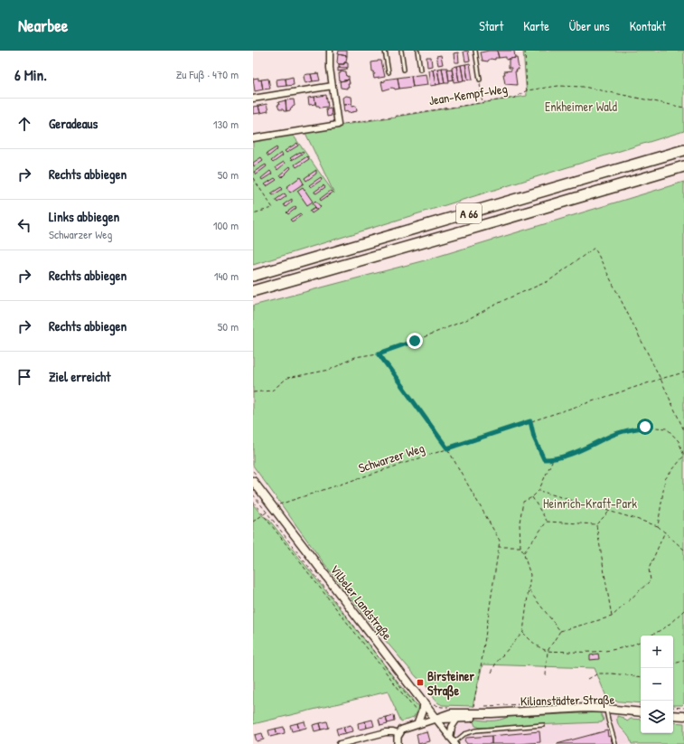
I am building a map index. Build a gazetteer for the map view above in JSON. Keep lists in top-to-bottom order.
{
  "streets": {
    "highway": ["A 66"],
    "main road": ["Vilbeler Landstraße", "Kilianstädter Straße"],
    "path": ["Jean-Kempf-Weg", "Schwarzer Weg"]
  },
  "crossings": [
    ["Schwarzer Weg", "Vilbeler Landstraße"],
    ["Vilbeler Landstraße", "Kilianstädter Straße"]
  ],
  "parks": ["Enkheimer Wald", "Heinrich-Kraft-Park"],
  "places": {
    "transit": ["Birsteiner Straße"]
  },
  "page": {
    "header": "Nearbee",
    "nav": [
      "Start",
      "Karte",
      "Über uns",
      "Kontakt"
    ],
    "heading": ["6 Min.", "Zu Fuß · 470 m"],
    "list": [
      ["Geradeaus", "130 m"],
      ["Rechts abbiegen", "50 m"],
      ["Links abbiegen", "Schwarzer Weg", "100 m"],
      ["Rechts abbiegen", "140 m"],
      ["Rechts abbiegen", "50 m"],
      "Ziel erreicht"
    ],
    "map_buttons": ["+", "−"]
  }
}
